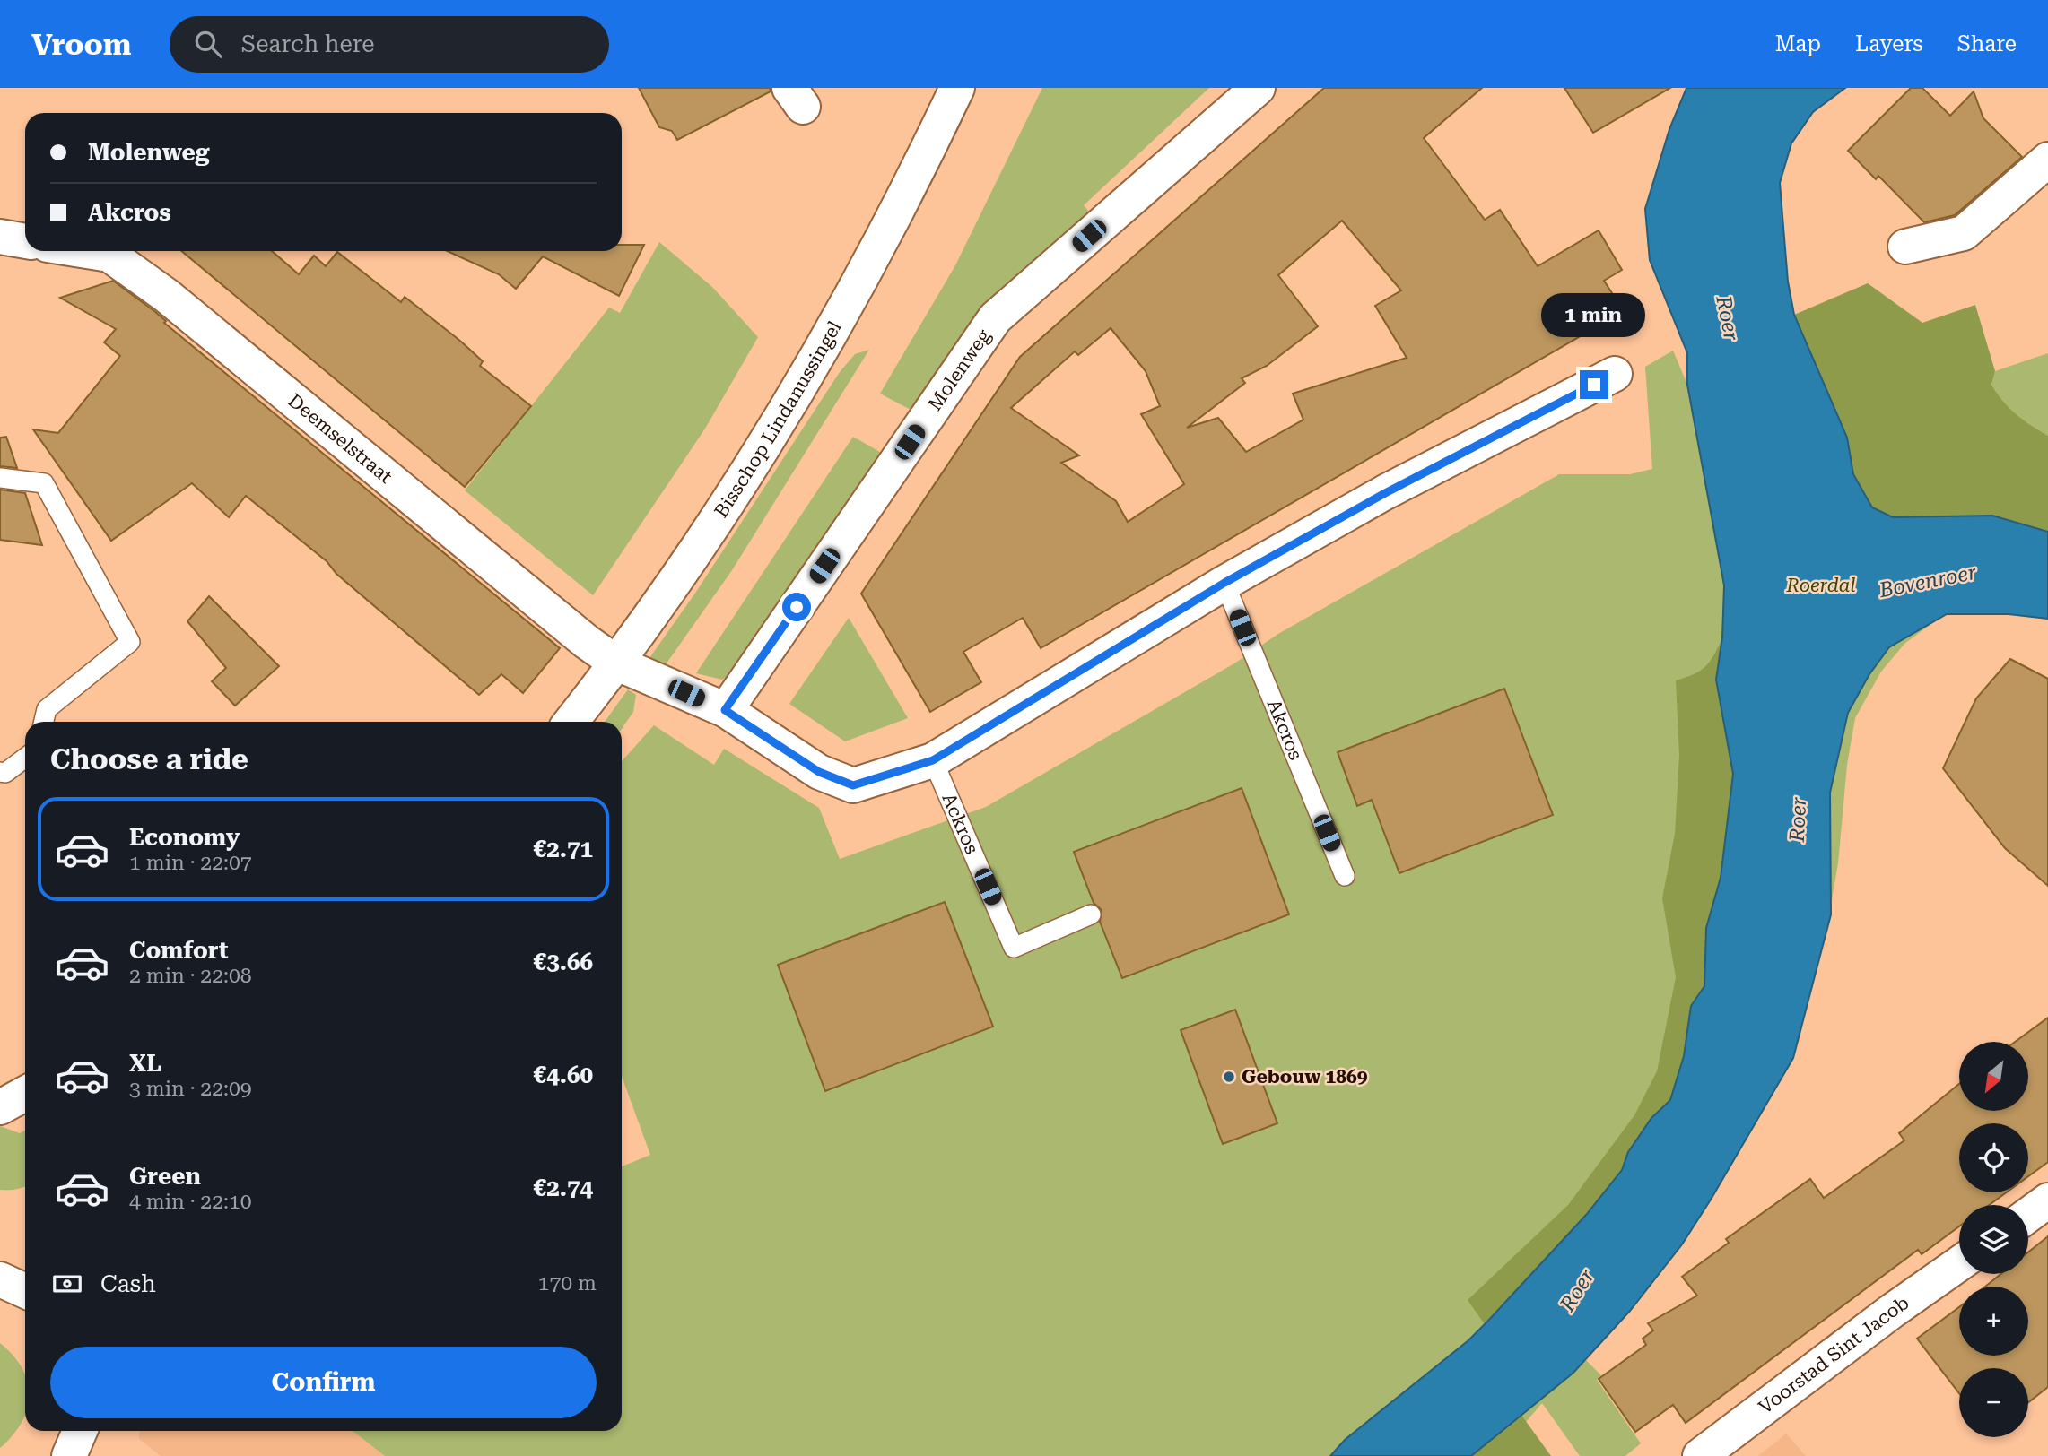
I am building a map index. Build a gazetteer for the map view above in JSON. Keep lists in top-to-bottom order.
{
  "streets": {
    "street": [
      "Molenweg",
      "Bisschop Lindanussingel",
      "Deemselstraat",
      "Voorstad Sint Jacob"
    ],
    "lane": ["Akcros", "Ackros"]
  },
  "crossings": [
    ["Bisschop Lindanussingel", "Deemselstraat"]
  ],
  "water": ["Roer", "Bovenroer"],
  "parks": ["Roerdal"],
  "places": ["Gebouw 1869"],
  "north": "bottom left",
  "page": {
    "header": "Vroom",
    "search": "Search here",
    "nav": ["Map", "Layers", "Share"],
    "banner": ["Molenweg", "Akcros"],
    "bubble": "1 min",
    "heading": "Choose a ride",
    "list": [
      {
        "name": "Economy",
        "note": "1 min · 22:07",
        "value": "€2.71"
      },
      {
        "name": "Comfort",
        "note": "2 min · 22:08",
        "value": "€3.66"
      },
      {
        "name": "XL",
        "note": "3 min · 22:09",
        "value": "€4.60"
      },
      {
        "name": "Green",
        "note": "4 min · 22:10",
        "value": "€2.74"
      }
    ],
    "map_buttons": ["+", "−"],
    "pay": ["Cash", "170 m"],
    "buttons": "Confirm"
  }
}
